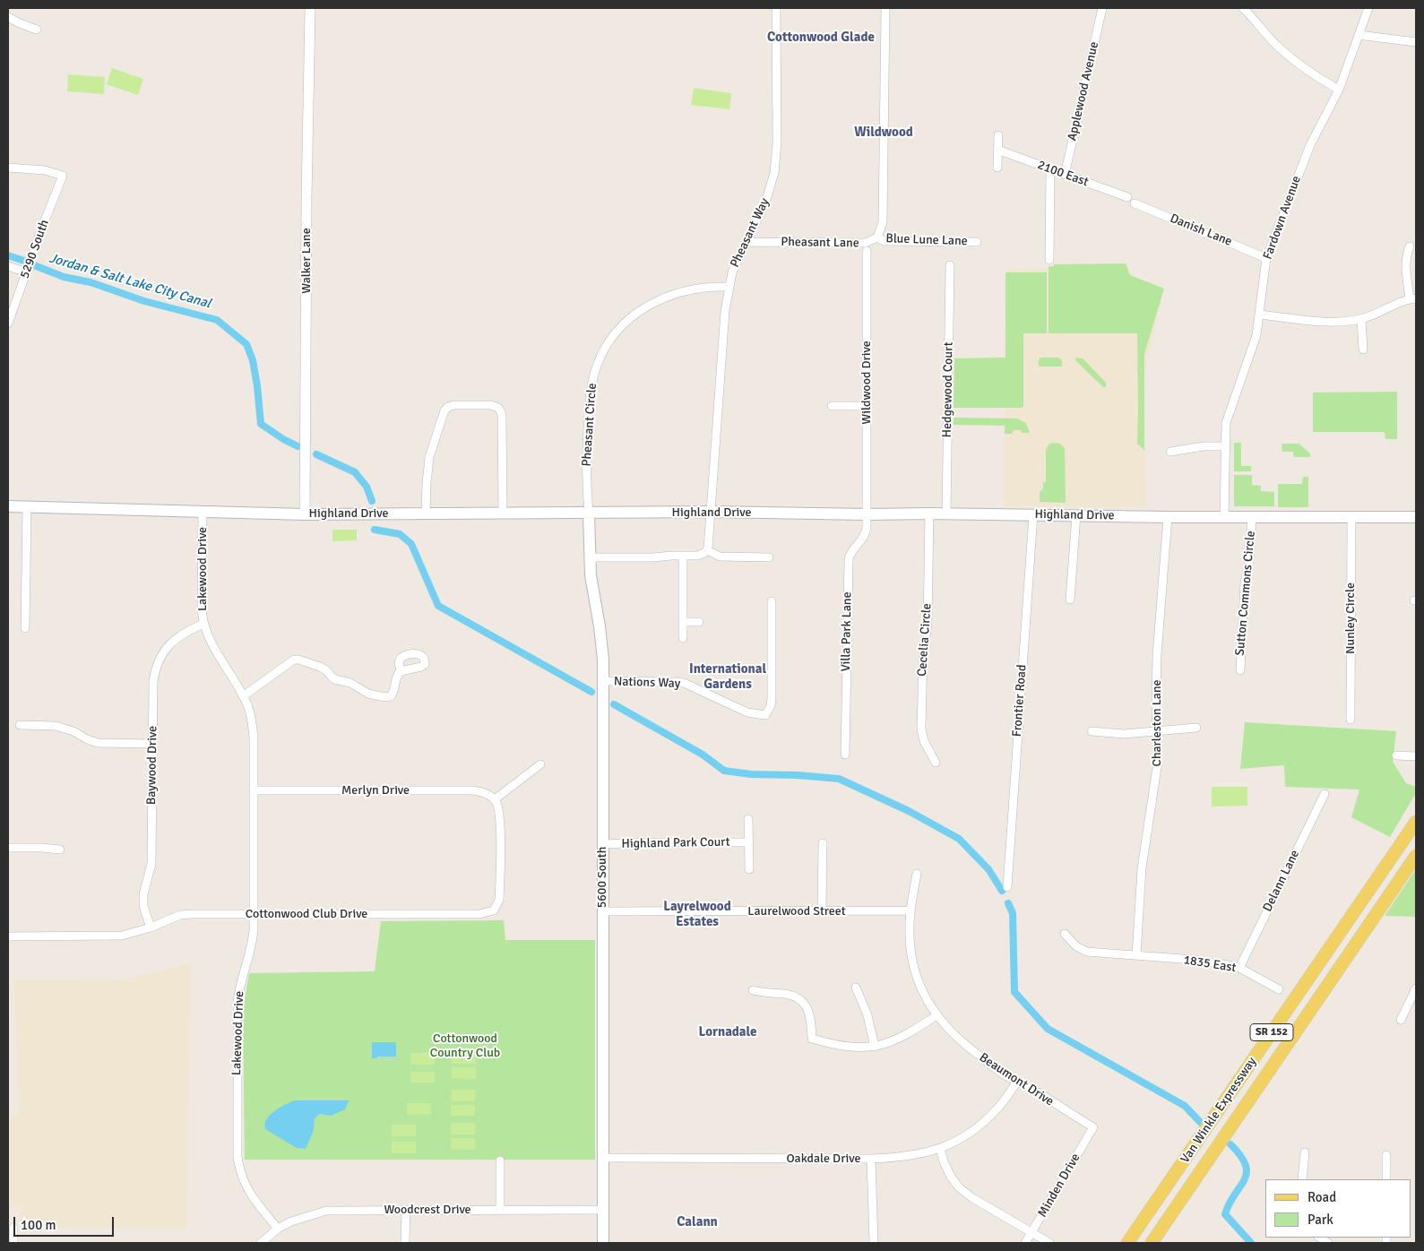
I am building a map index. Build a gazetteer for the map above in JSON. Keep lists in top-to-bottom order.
{
  "streets": {
    "main road": [
      "Highland Drive",
      "5600 South",
      "SR 152",
      "Van Winkle Expressway"
    ],
    "street": [
      "Applewood Avenue",
      "2100 East",
      "Fardown Avenue",
      "Danish Lane",
      "Pheasant Way",
      "Blue Lune Lane",
      "Pheasant Lane",
      "5290 South",
      "Walker Lane",
      "Wildwood Drive",
      "Hedgewood Court",
      "Pheasant Circle",
      "Lakewood Drive",
      "Sutton Commons Circle",
      "Nunley Circle",
      "Villa Park Lane",
      "Cecelia Circle",
      "Nations Way",
      "Frontier Road",
      "Charleston Lane",
      "Baywood Drive",
      "Merlyn Drive",
      "Highland Park Court",
      "Delann Lane",
      "Laurelwood Street",
      "Cottonwood Club Drive",
      "1835 East",
      "Beaumont Drive",
      "Oakdale Drive",
      "Minden Drive",
      "Woodcrest Drive"
    ]
  },
  "crossings": [
    ["Applewood Avenue", "2100 East"],
    ["Fardown Avenue", "Danish Lane"],
    ["Fardown Avenue", "Highland Drive"],
    ["Pheasant Way", "Pheasant Lane"],
    ["Pheasant Way", "Pheasant Circle"],
    ["Pheasant Way", "Highland Drive"],
    ["Blue Lune Lane", "Pheasant Lane"],
    ["Walker Lane", "Highland Drive"],
    ["Wildwood Drive", "Highland Drive"],
    ["Wildwood Drive", "Villa Park Lane"],
    ["Hedgewood Court", "Highland Drive"],
    ["Pheasant Circle", "Highland Drive"],
    ["Pheasant Circle", "5600 South"],
    ["Highland Drive", "Lakewood Drive"],
    ["Highland Drive", "Sutton Commons Circle"],
    ["Highland Drive", "Nunley Circle"],
    ["Highland Drive", "Villa Park Lane"],
    ["Highland Drive", "Cecelia Circle"],
    ["Highland Drive", "Frontier Road"],
    ["Highland Drive", "Charleston Lane"],
    ["Highland Drive", "5600 South"],
    ["Lakewood Drive", "Baywood Drive"],
    ["Lakewood Drive", "Merlyn Drive"],
    ["Lakewood Drive", "Cottonwood Club Drive"],
    ["Lakewood Drive", "Woodcrest Drive"],
    ["Nations Way", "5600 South"],
    ["Charleston Lane", "1835 East"],
    ["Baywood Drive", "Cottonwood Club Drive"],
    ["Merlyn Drive", "Cottonwood Club Drive"],
    ["Highland Park Court", "5600 South"],
    ["5600 South", "Laurelwood Street"],
    ["5600 South", "Oakdale Drive"],
    ["5600 South", "Woodcrest Drive"],
    ["Delann Lane", "1835 East"],
    ["Laurelwood Street", "Beaumont Drive"],
    ["Beaumont Drive", "Oakdale Drive"],
    ["Beaumont Drive", "Minden Drive"]
  ],
  "districts": [
    "Cottonwood Glade",
    "Wildwood",
    "International Gardens",
    "Layrelwood Estates",
    "Lornadale",
    "Calann"
  ],
  "water": ["Jordan & Salt Lake City Canal"],
  "parks": ["Cottonwood Country Club"],
  "legend": ["Road", "Park"],
  "scale_bar": "100 m"
}
